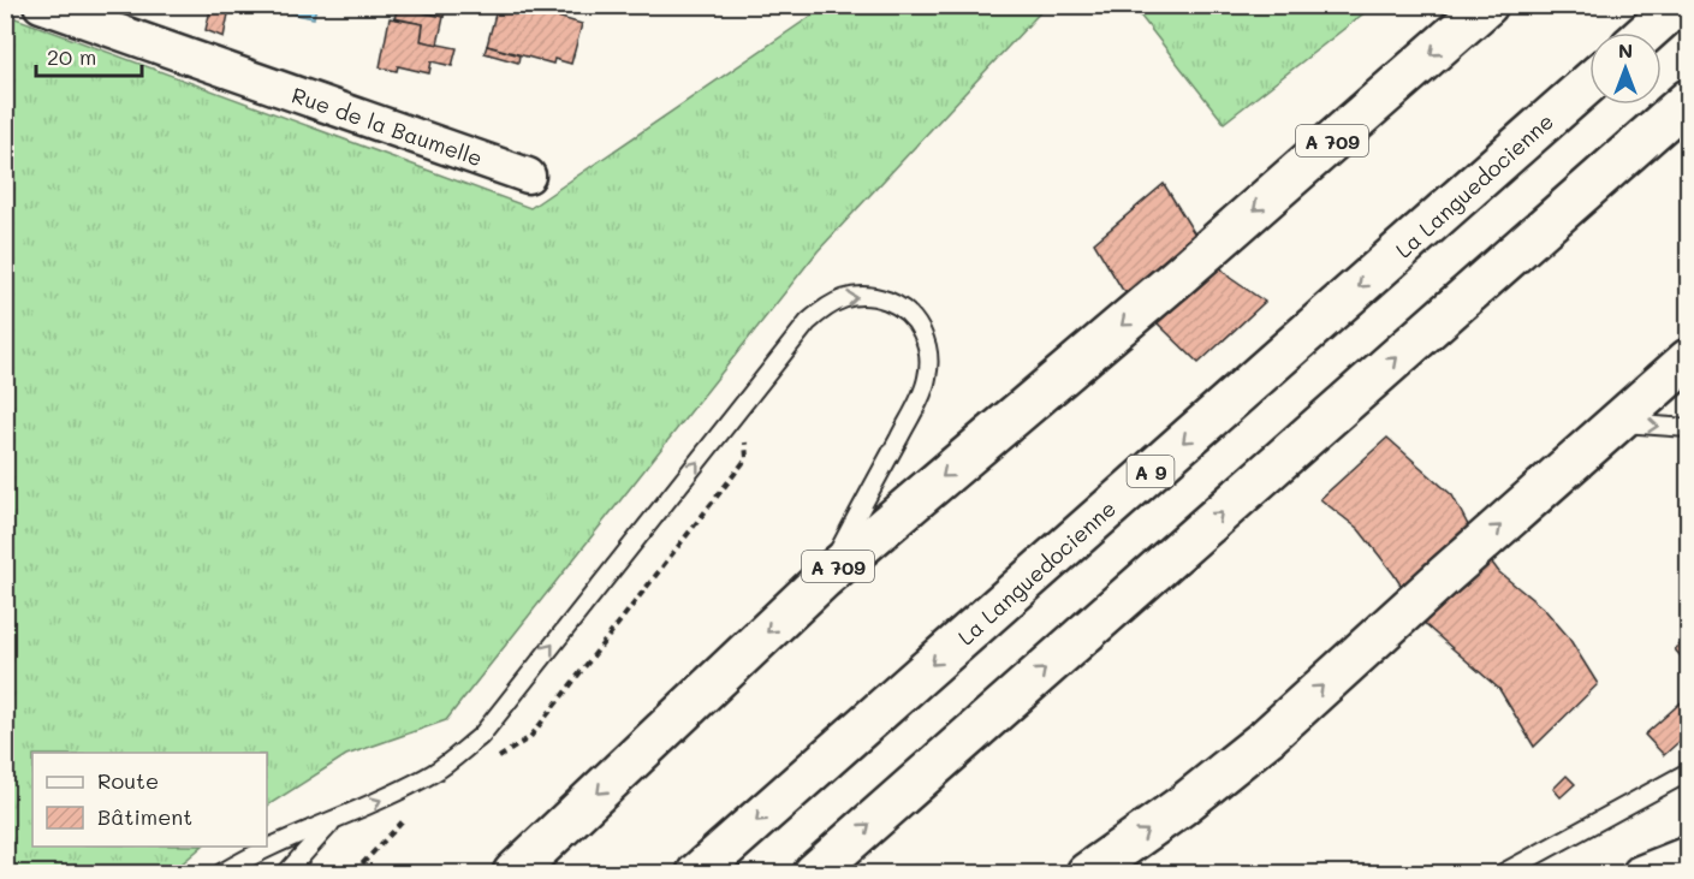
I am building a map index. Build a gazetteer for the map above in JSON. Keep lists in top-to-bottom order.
{
  "streets": {
    "highway": ["A 709", "La Languedocienne", "A 9"],
    "street": ["Rue de la Baumelle"]
  },
  "legend": ["Route", "Bâtiment"],
  "scale_bar": "20 m",
  "north": "top"
}
